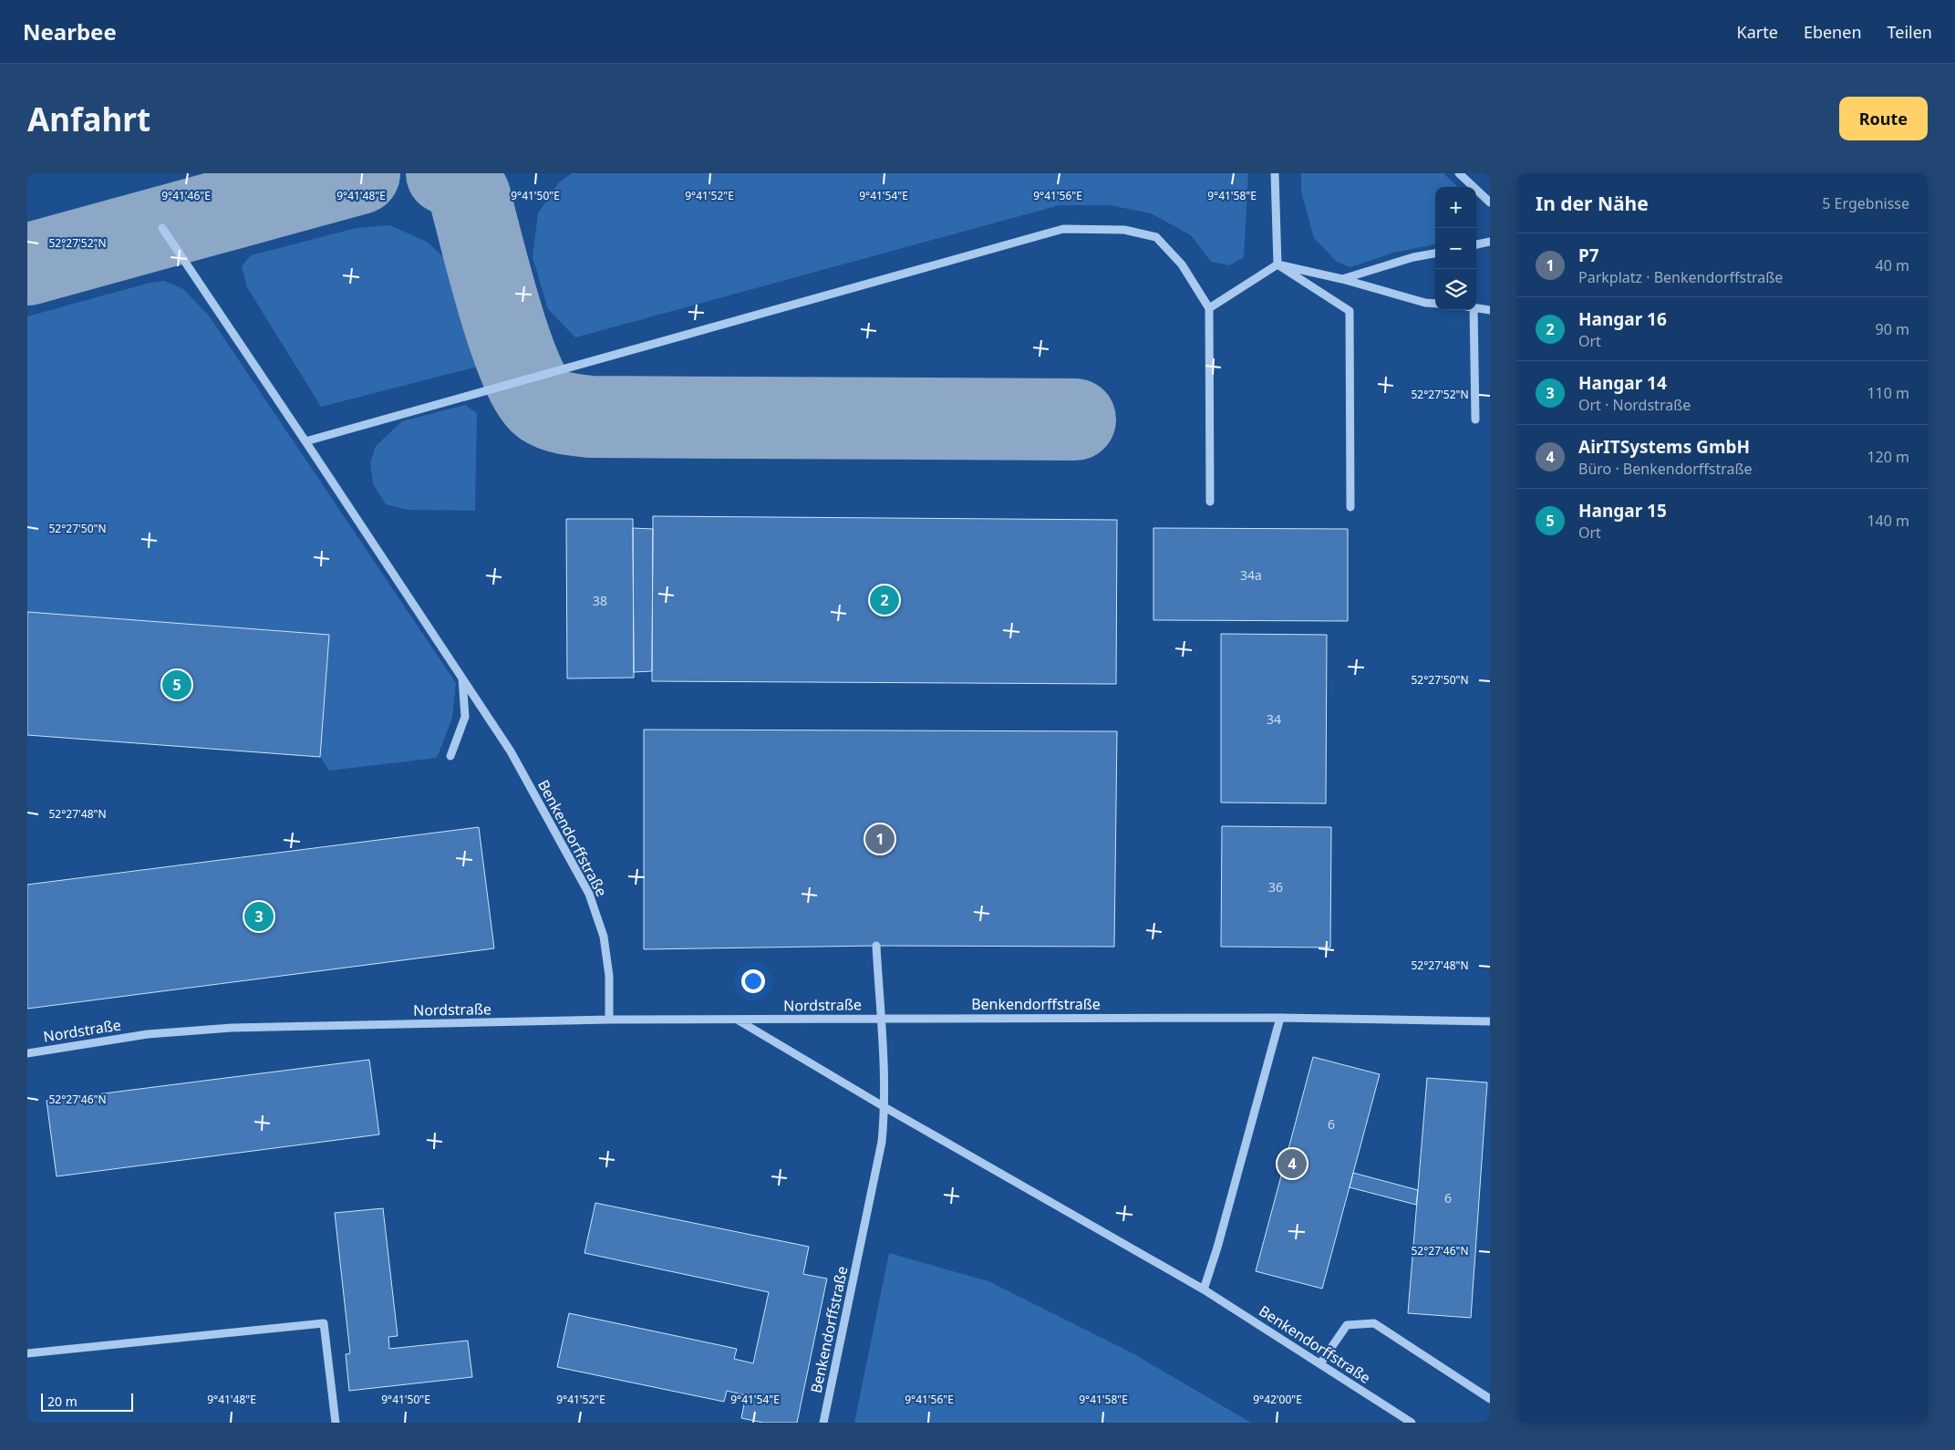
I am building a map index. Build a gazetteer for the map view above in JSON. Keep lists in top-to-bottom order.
{
  "streets": {
    "street": ["Benkendorffstraße", "Nordstraße"]
  },
  "crossings": [
    ["Benkendorffstraße", "Nordstraße"]
  ],
  "house_numbers": [
    "34a",
    "38",
    "34",
    "36",
    "6",
    "6"
  ],
  "scale_bar": "20 m",
  "page": {
    "header": "Nearbee",
    "nav": ["Karte", "Ebenen", "Teilen"],
    "buttons": "Route",
    "title": "Anfahrt",
    "heading": ["In der Nähe", "5 Ergebnisse"],
    "map_buttons": ["+", "−"],
    "list": [
      {
        "mark": "1",
        "name": "P7",
        "note": "Parkplatz · Benkendorffstraße",
        "value": "40 m"
      },
      {
        "mark": "2",
        "name": "Hangar 16",
        "note": "Ort",
        "value": "90 m"
      },
      {
        "mark": "3",
        "name": "Hangar 14",
        "note": "Ort · Nordstraße",
        "value": "110 m"
      },
      {
        "mark": "4",
        "name": "AirITSystems GmbH",
        "note": "Büro · Benkendorffstraße",
        "value": "120 m"
      },
      {
        "mark": "5",
        "name": "Hangar 15",
        "note": "Ort",
        "value": "140 m"
      }
    ],
    "pins": [
      "2",
      "5",
      "1",
      "3",
      "4"
    ],
    "scale": "20 m"
  },
  "coordinates": [
    "9°41'46\"E",
    "9°41'48\"E",
    "9°41'50\"E",
    "9°41'52\"E",
    "9°41'54\"E",
    "9°41'56\"E",
    "9°41'58\"E",
    "52°27'52\"N",
    "52°27'50\"N",
    "52°27'48\"N",
    "52°27'46\"N",
    "9°42'00\"E"
  ]
}
